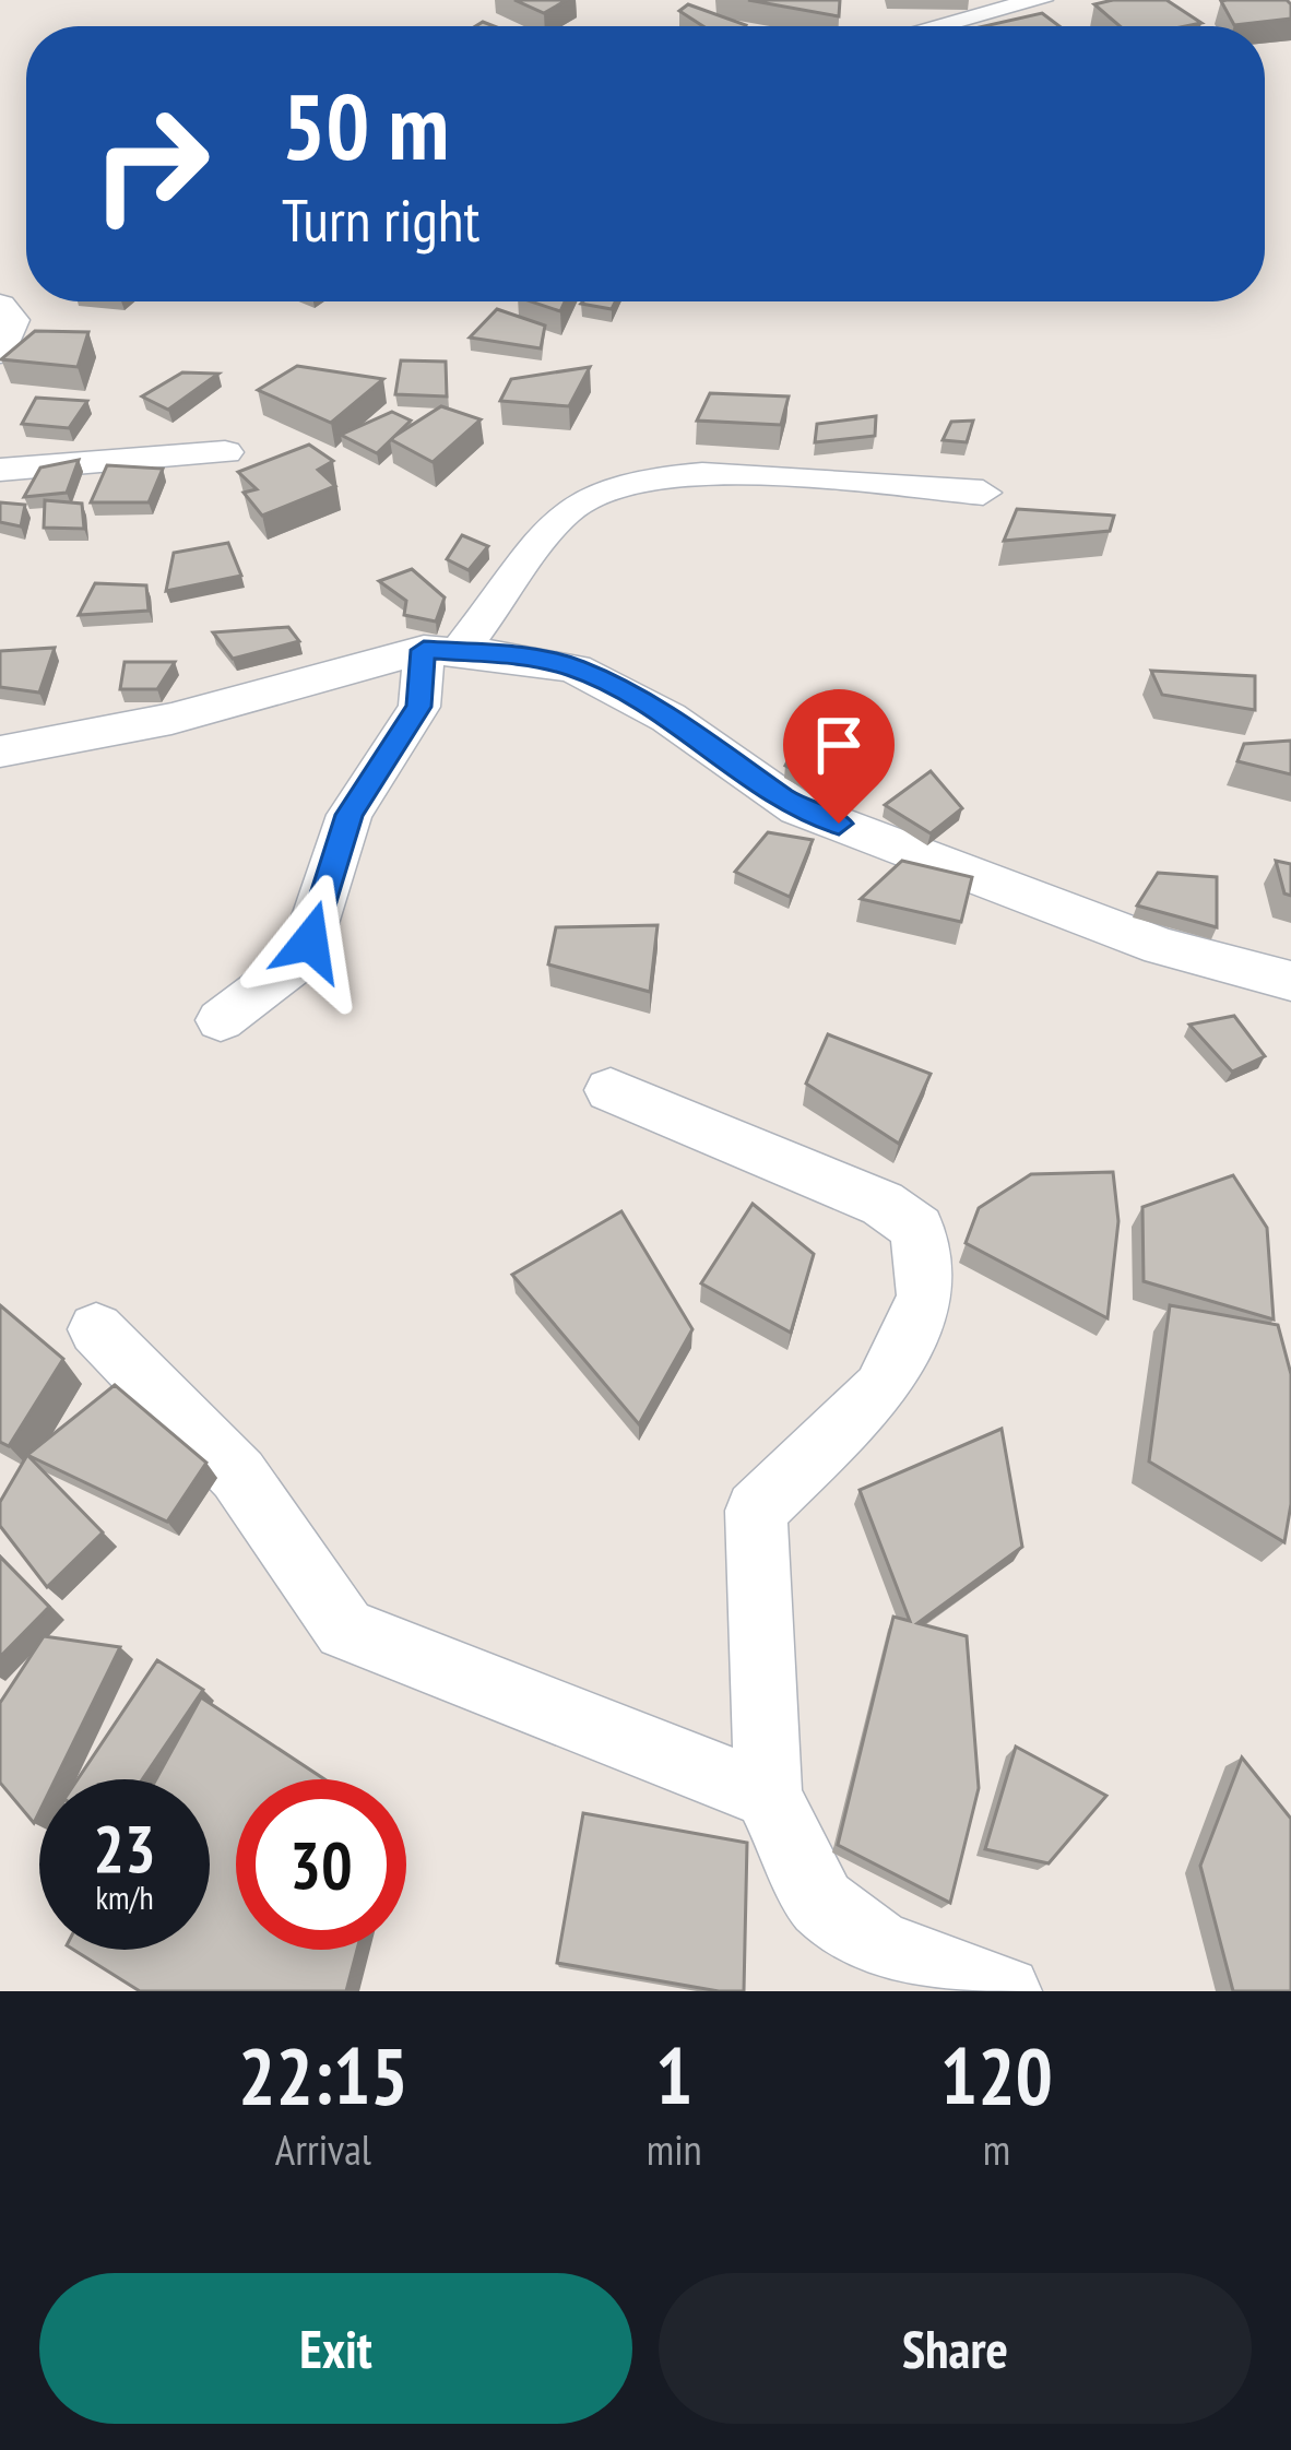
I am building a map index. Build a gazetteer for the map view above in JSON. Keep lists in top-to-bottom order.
{
  "page": {
    "turn": ["50 m", "Turn right"],
    "speed": "23 km/h",
    "limit": "30",
    "eta": [
      "22:15",
      "Arrival",
      "1",
      "min",
      "120",
      "m"
    ],
    "buttons": ["Exit", "Share"]
  }
}
